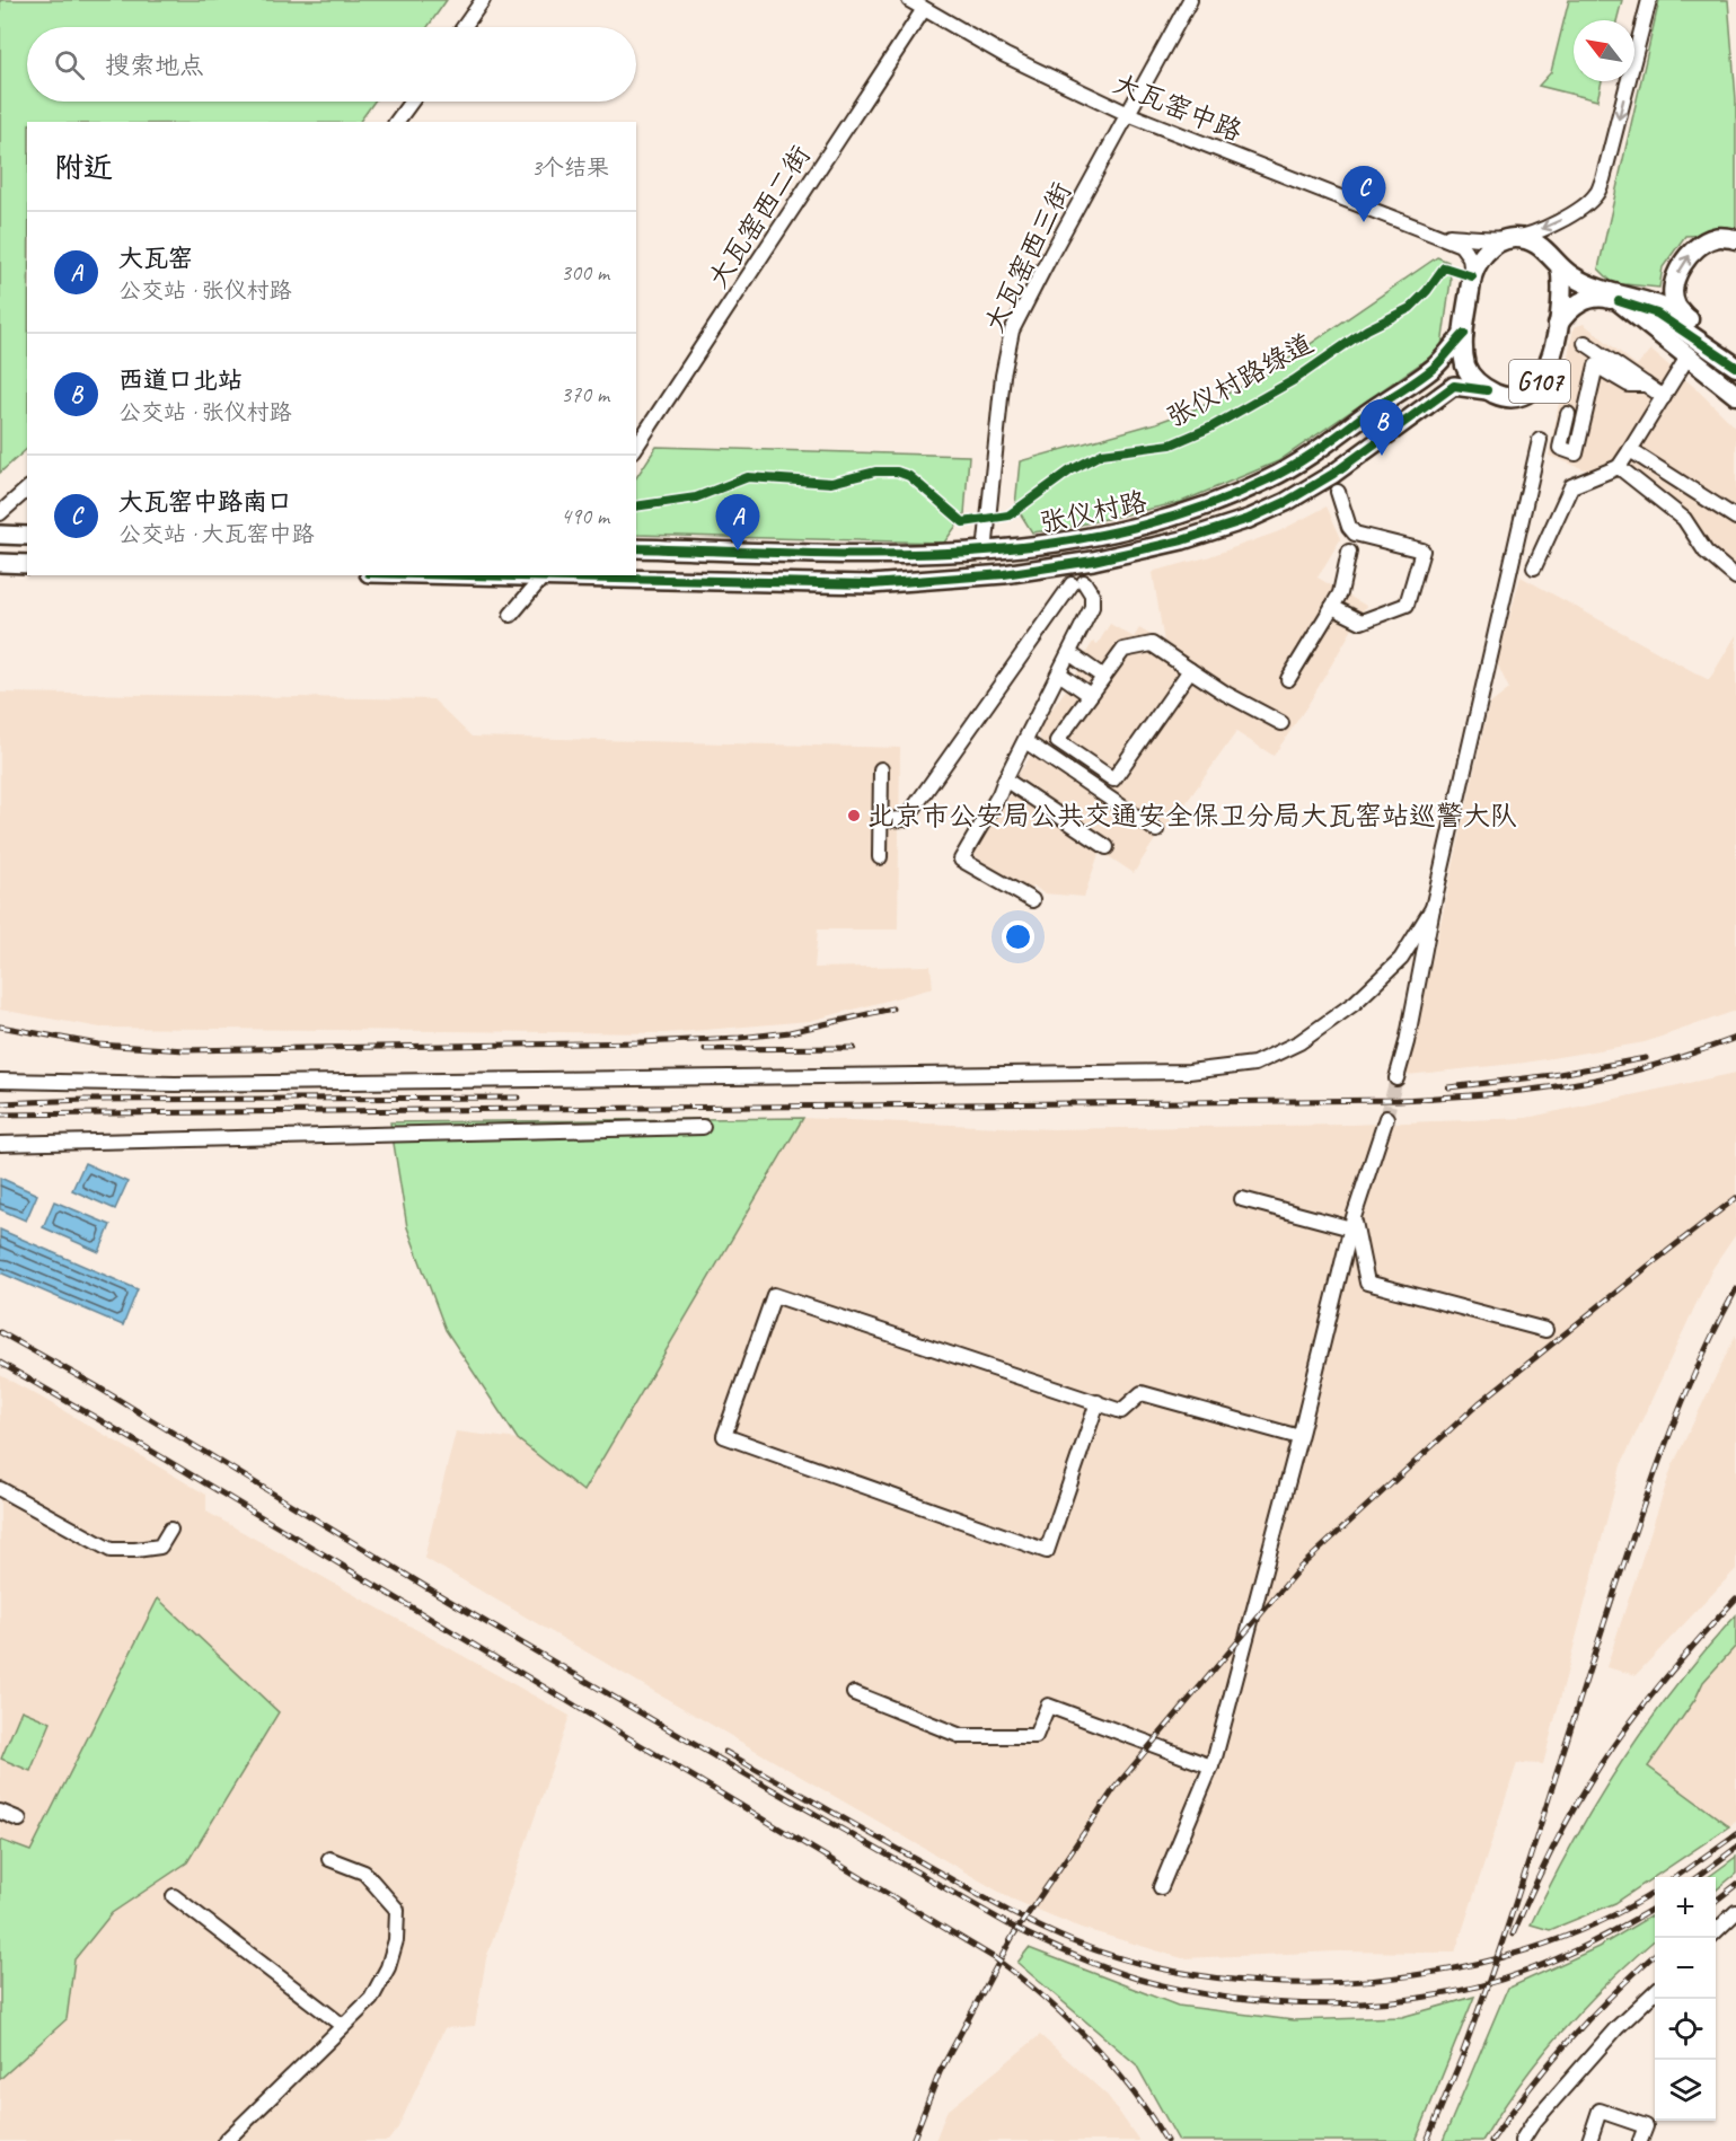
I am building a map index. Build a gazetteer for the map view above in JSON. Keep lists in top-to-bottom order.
{
  "streets": {
    "highway": ["G107"],
    "main road": ["张仪村路"],
    "street": ["大瓦窑中路", "大瓦窑西二街", "大瓦窑西三街"],
    "cycle path": ["张仪村路绿道"]
  },
  "crossings": [
    ["大瓦窑中路", "大瓦窑西二街"],
    ["大瓦窑中路", "大瓦窑西三街"],
    ["大瓦窑中路", "G107"],
    ["大瓦窑中路", "张仪村路"],
    ["大瓦窑西三街", "张仪村路"],
    ["G107", "张仪村路"]
  ],
  "places": ["北京市公安局公共交通安全保卫分局大瓦窑站巡警大队"],
  "north": "top left",
  "page": {
    "search": "搜索地点",
    "heading": ["附近", "3个结果"],
    "pins": ["C", "B", "A"],
    "list": [
      {
        "mark": "A",
        "name": "大瓦窑",
        "note": "公交站 · 张仪村路",
        "value": "300 m"
      },
      {
        "mark": "B",
        "name": "西道口北站",
        "note": "公交站 · 张仪村路",
        "value": "370 m"
      },
      {
        "mark": "C",
        "name": "大瓦窑中路南口",
        "note": "公交站 · 大瓦窑中路",
        "value": "490 m"
      }
    ],
    "map_buttons": ["+", "−"]
  }
}
